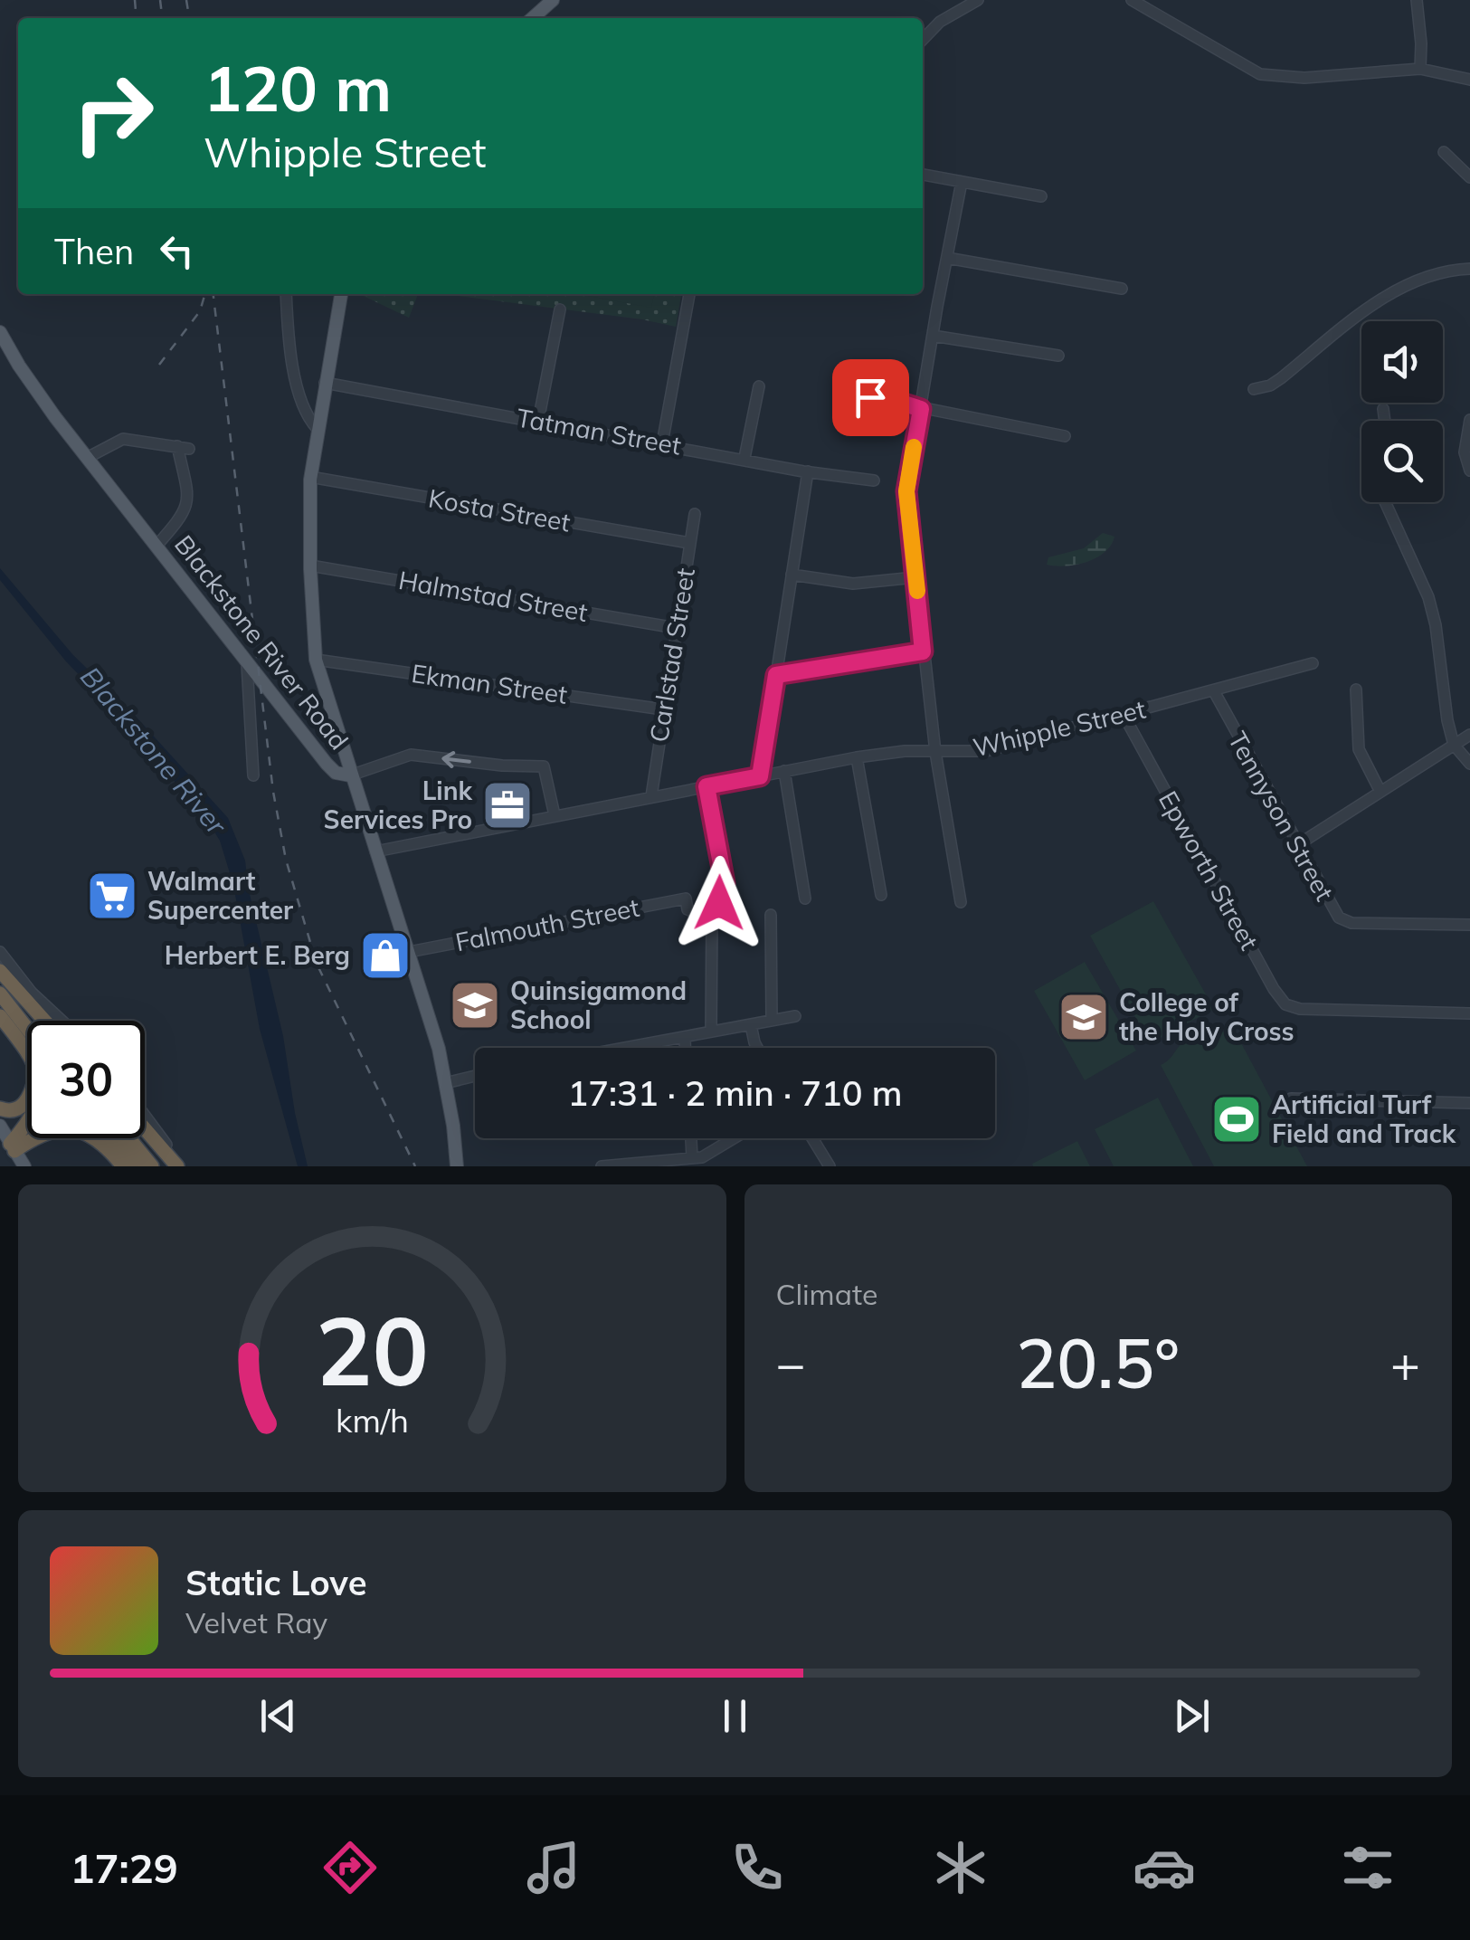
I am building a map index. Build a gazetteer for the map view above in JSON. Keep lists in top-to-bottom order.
{
  "streets": {
    "main road": ["Blackstone River Road"],
    "street": [
      "Tatman Street",
      "Kosta Street",
      "Halmstad Street",
      "Carlstad Street",
      "Ekman Street",
      "Whipple Street",
      "Tennyson Street",
      "Epworth Street",
      "Falmouth Street"
    ]
  },
  "crossings": [
    ["Kosta Street", "Carlstad Street"],
    ["Halmstad Street", "Carlstad Street"],
    ["Blackstone River Road", "Whipple Street"],
    ["Blackstone River Road", "Falmouth Street"],
    ["Carlstad Street", "Ekman Street"],
    ["Carlstad Street", "Whipple Street"],
    ["Whipple Street", "Tennyson Street"],
    ["Whipple Street", "Epworth Street"]
  ],
  "water": ["Blackstone River"],
  "places": {
    "office": ["Link Services Pro"],
    "supermarket": ["Walmart Supercenter"],
    "shop": ["Herbert E. Berg"],
    "school or university": ["Quinsigamond School", "College of the Holy Cross"],
    "sports": ["Artificial Turf Field and Track"]
  },
  "page": {
    "turn": ["120 m", "Whipple Street"],
    "then": "Then",
    "limit": "30",
    "trip": "17:31 · 2 min · 710 m",
    "tile": "Climate",
    "heat": ["−", "20.5°", "+"],
    "song": ["Static Love", "Velvet Ray"],
    "tabs": "17:29",
    "gauge": ["20", "km/h"]
  }
}
